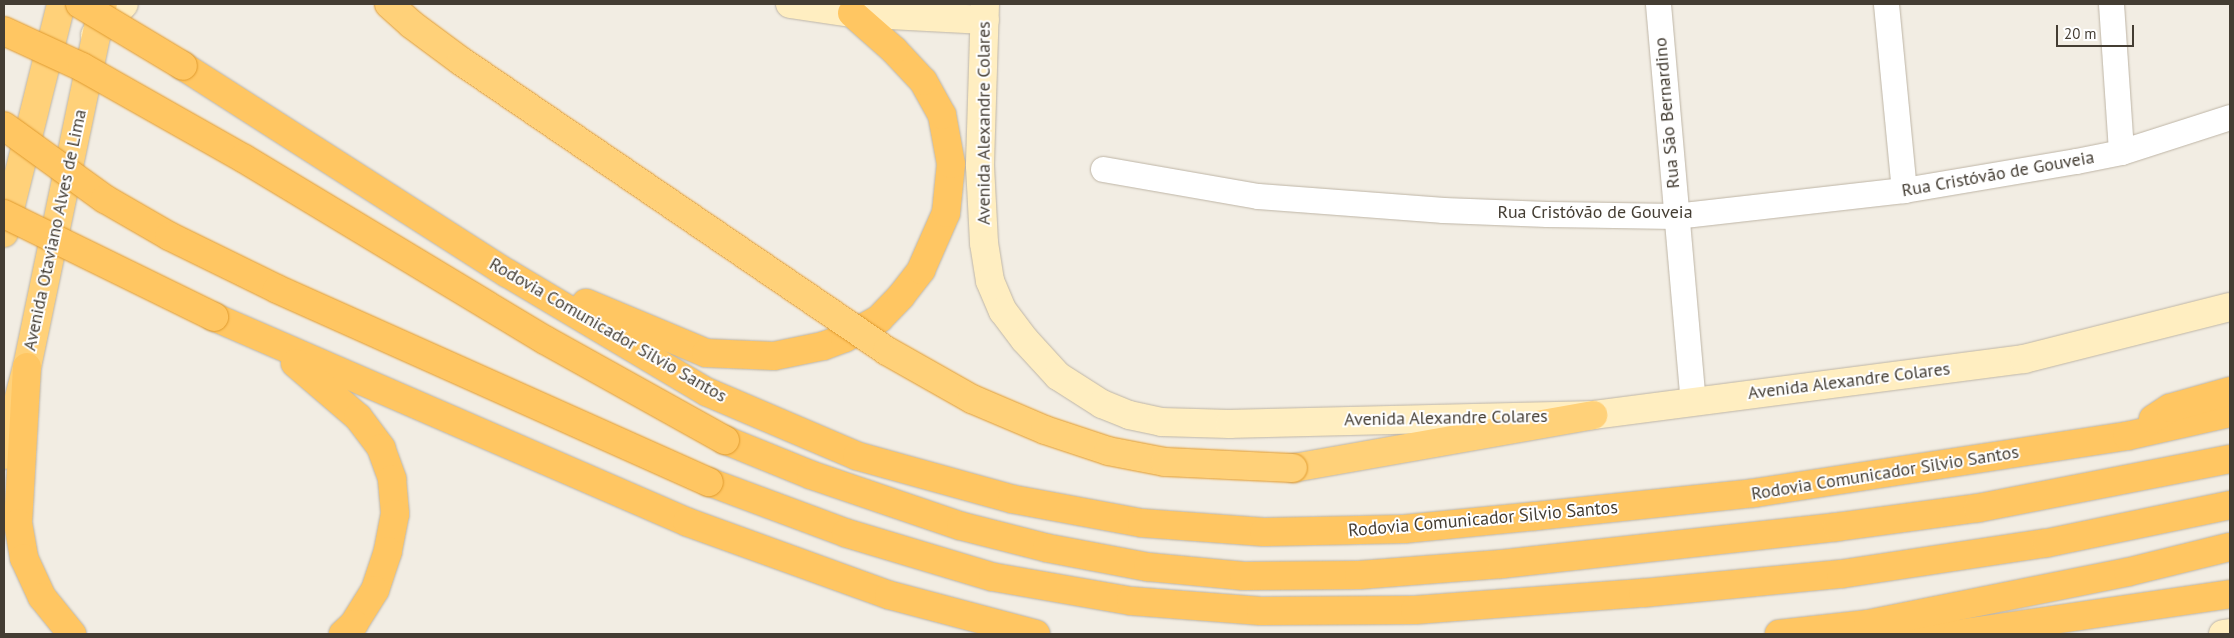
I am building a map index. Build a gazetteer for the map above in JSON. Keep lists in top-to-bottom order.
{
  "streets": {
    "highway": ["Avenida Otaviano Alves de Lima", "Rodovia Comunicador Silvio Santos"],
    "main road": ["Avenida Alexandre Colares"],
    "street": ["Rua São Bernardino", "Rua Cristóvão de Gouveia"]
  },
  "crossings": [
    ["Rua São Bernardino", "Avenida Alexandre Colares"],
    ["Rua São Bernardino", "Rua Cristóvão de Gouveia"]
  ],
  "scale_bar": "20 m"
}
